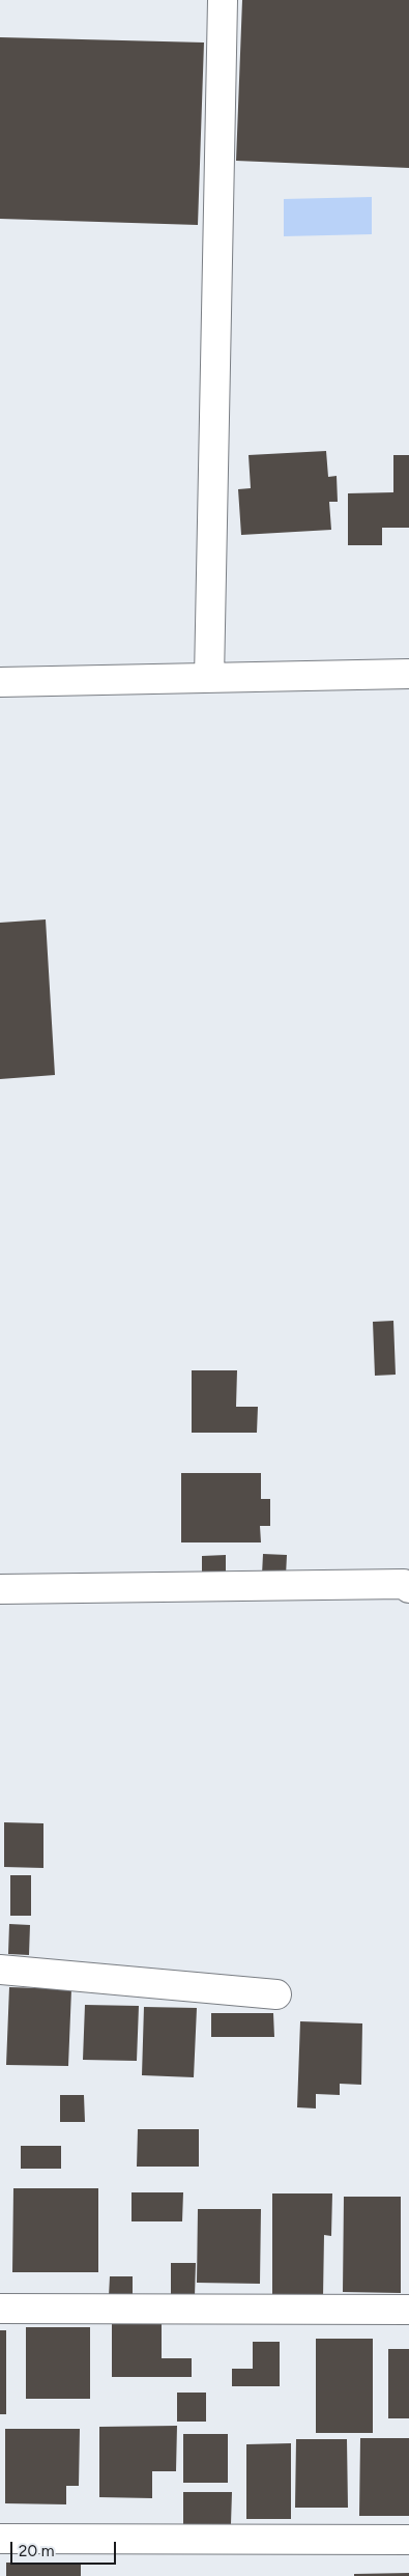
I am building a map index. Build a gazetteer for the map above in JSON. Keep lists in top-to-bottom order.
{
  "scale_bar": "20 m"
}
